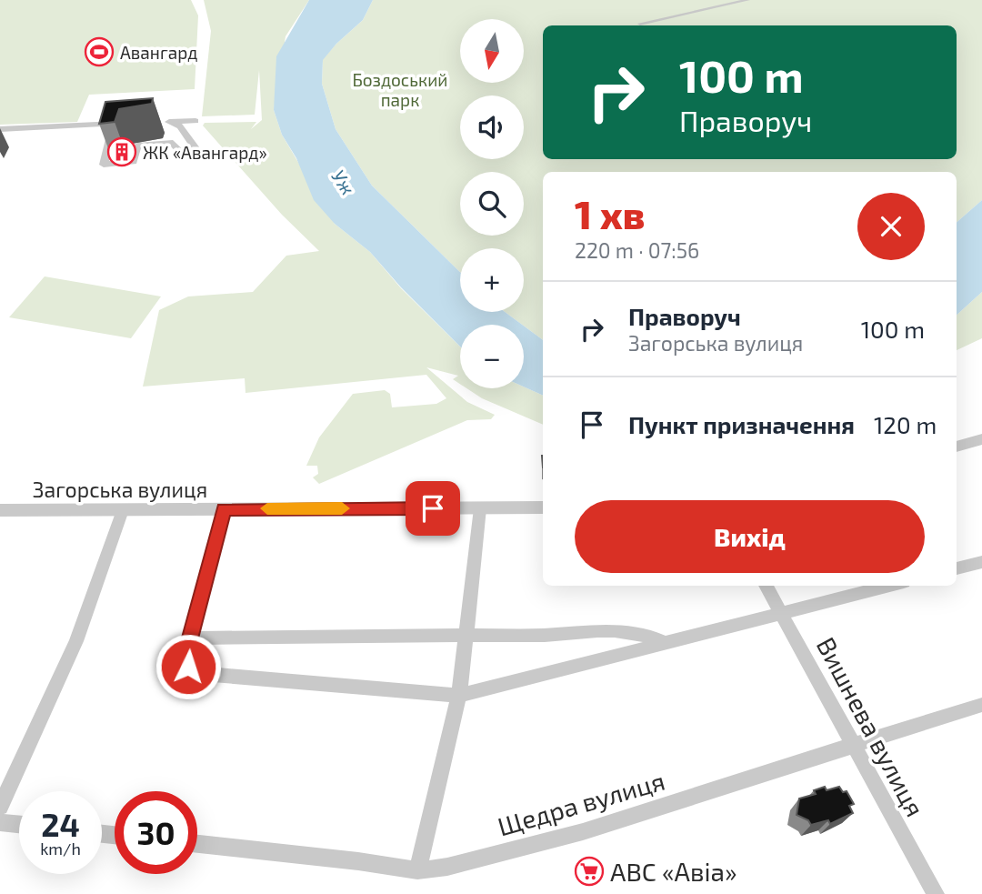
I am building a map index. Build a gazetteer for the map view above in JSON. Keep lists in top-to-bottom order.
{
  "streets": {
    "street": ["Загорська вулиця", "Вишнева вулиця", "Щедра вулиця"]
  },
  "crossings": [
    ["Вишнева вулиця", "Щедра вулиця"]
  ],
  "water": ["Уж"],
  "parks": ["Боздоський парк"],
  "places": {
    "sports": ["Авангард"],
    "building": ["ЖК «Авангард»"],
    "supermarket": ["ABC «Авіа»"]
  },
  "north": "bottom",
  "page": {
    "map_buttons": ["+", "−"],
    "turn": ["100 m", "Праворуч"],
    "heading": ["1 хв", "220 m · 07:56"],
    "list": [
      {
        "name": "Праворуч",
        "note": "Загорська вулиця",
        "value": "100 m"
      },
      {
        "name": "Пункт призначення",
        "value": "120 m"
      }
    ],
    "buttons": "Вихід",
    "speed": "24 km/h",
    "limit": "30"
  }
}
